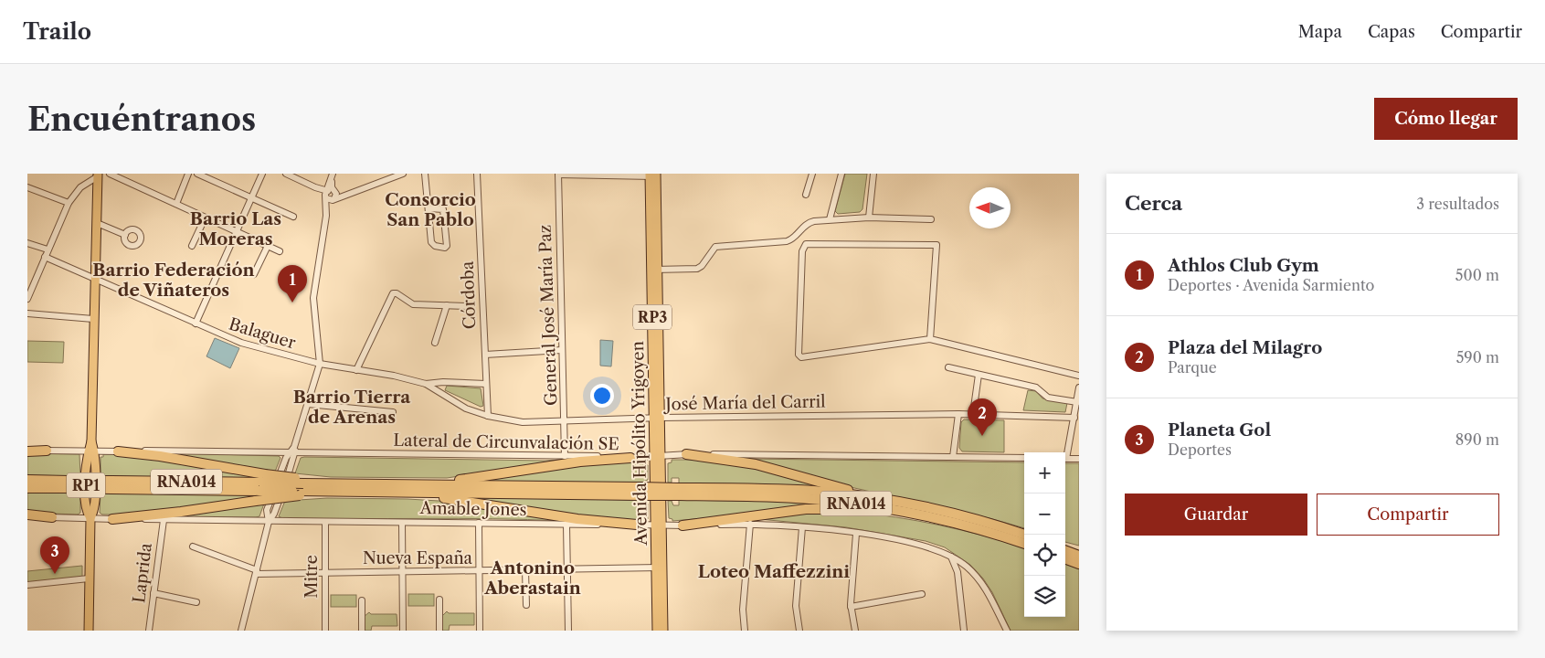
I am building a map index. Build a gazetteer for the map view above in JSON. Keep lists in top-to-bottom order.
{
  "streets": {
    "highway": ["RNA014"],
    "main road": ["RP3", "Avenida Hipólito Yrigoyen", "RP1"],
    "street": [
      "Córdoba",
      "General José María Paz",
      "Balaguer",
      "José María del Carril",
      "Lateral de Circunvalación SE",
      "Amable Jones",
      "Nueva España",
      "Laprida",
      "Mitre"
    ]
  },
  "crossings": [
    ["Córdoba", "Balaguer"],
    ["Córdoba", "José María del Carril"],
    ["General José María Paz", "José María del Carril"],
    ["General José María Paz", "Lateral de Circunvalación SE"],
    ["Balaguer", "José María del Carril"],
    ["Balaguer", "RP1"],
    ["José María del Carril", "Avenida Hipólito Yrigoyen"],
    ["Lateral de Circunvalación SE", "Avenida Hipólito Yrigoyen"],
    ["Lateral de Circunvalación SE", "RP1"],
    ["Avenida Hipólito Yrigoyen", "Amable Jones"],
    ["Avenida Hipólito Yrigoyen", "Nueva España"],
    ["RP1", "Amable Jones"],
    ["Amable Jones", "Laprida"],
    ["Amable Jones", "Mitre"],
    ["Nueva España", "Mitre"]
  ],
  "districts": [
    "Consorcio San Pablo",
    "Barrio Las Moreras",
    "Barrio Federación de Viñateros",
    "Barrio Tierra de Arenas",
    "Antonino Aberastain",
    "Loteo Maffezzini"
  ],
  "north": "left",
  "page": {
    "header": "Trailo",
    "nav": ["Mapa", "Capas", "Compartir"],
    "buttons": [
      "Cómo llegar",
      ["Guardar", "Compartir"]
    ],
    "title": "Encuéntranos",
    "heading": ["Cerca", "3 resultados"],
    "list": [
      {
        "mark": "1",
        "name": "Athlos Club Gym",
        "note": "Deportes · Avenida Sarmiento",
        "value": "500 m"
      },
      {
        "mark": "2",
        "name": "Plaza del Milagro",
        "note": "Parque",
        "value": "590 m"
      },
      {
        "mark": "3",
        "name": "Planeta Gol",
        "note": "Deportes",
        "value": "890 m"
      }
    ],
    "pins": ["1", "2", "3"],
    "map_buttons": ["+", "−"]
  }
}
